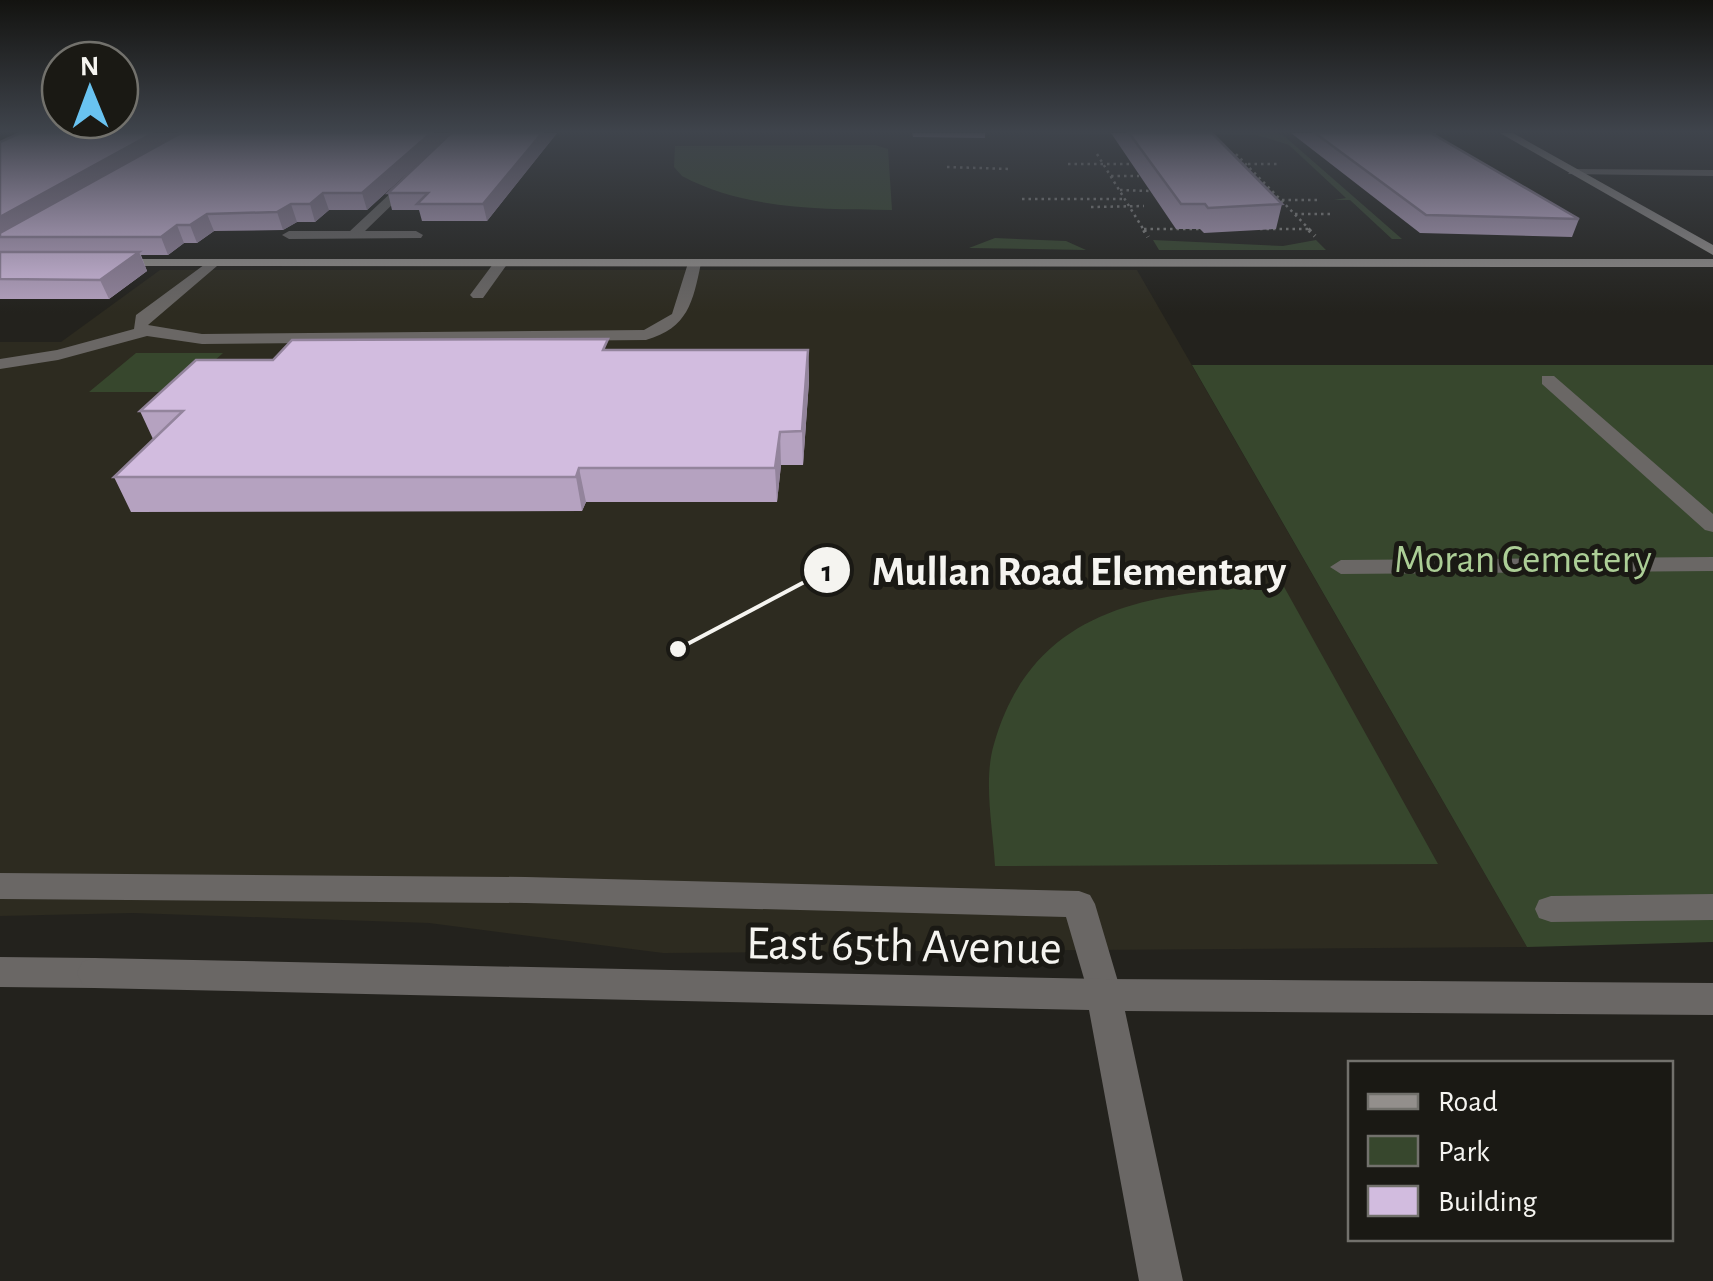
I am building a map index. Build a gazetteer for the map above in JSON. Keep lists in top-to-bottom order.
{
  "streets": {
    "street": ["East 65th Avenue"]
  },
  "parks": ["Moran Cemetery"],
  "places": ["Mullan Road Elementary"],
  "legend": ["Road", "Park", "Building"],
  "north": "top"
}
